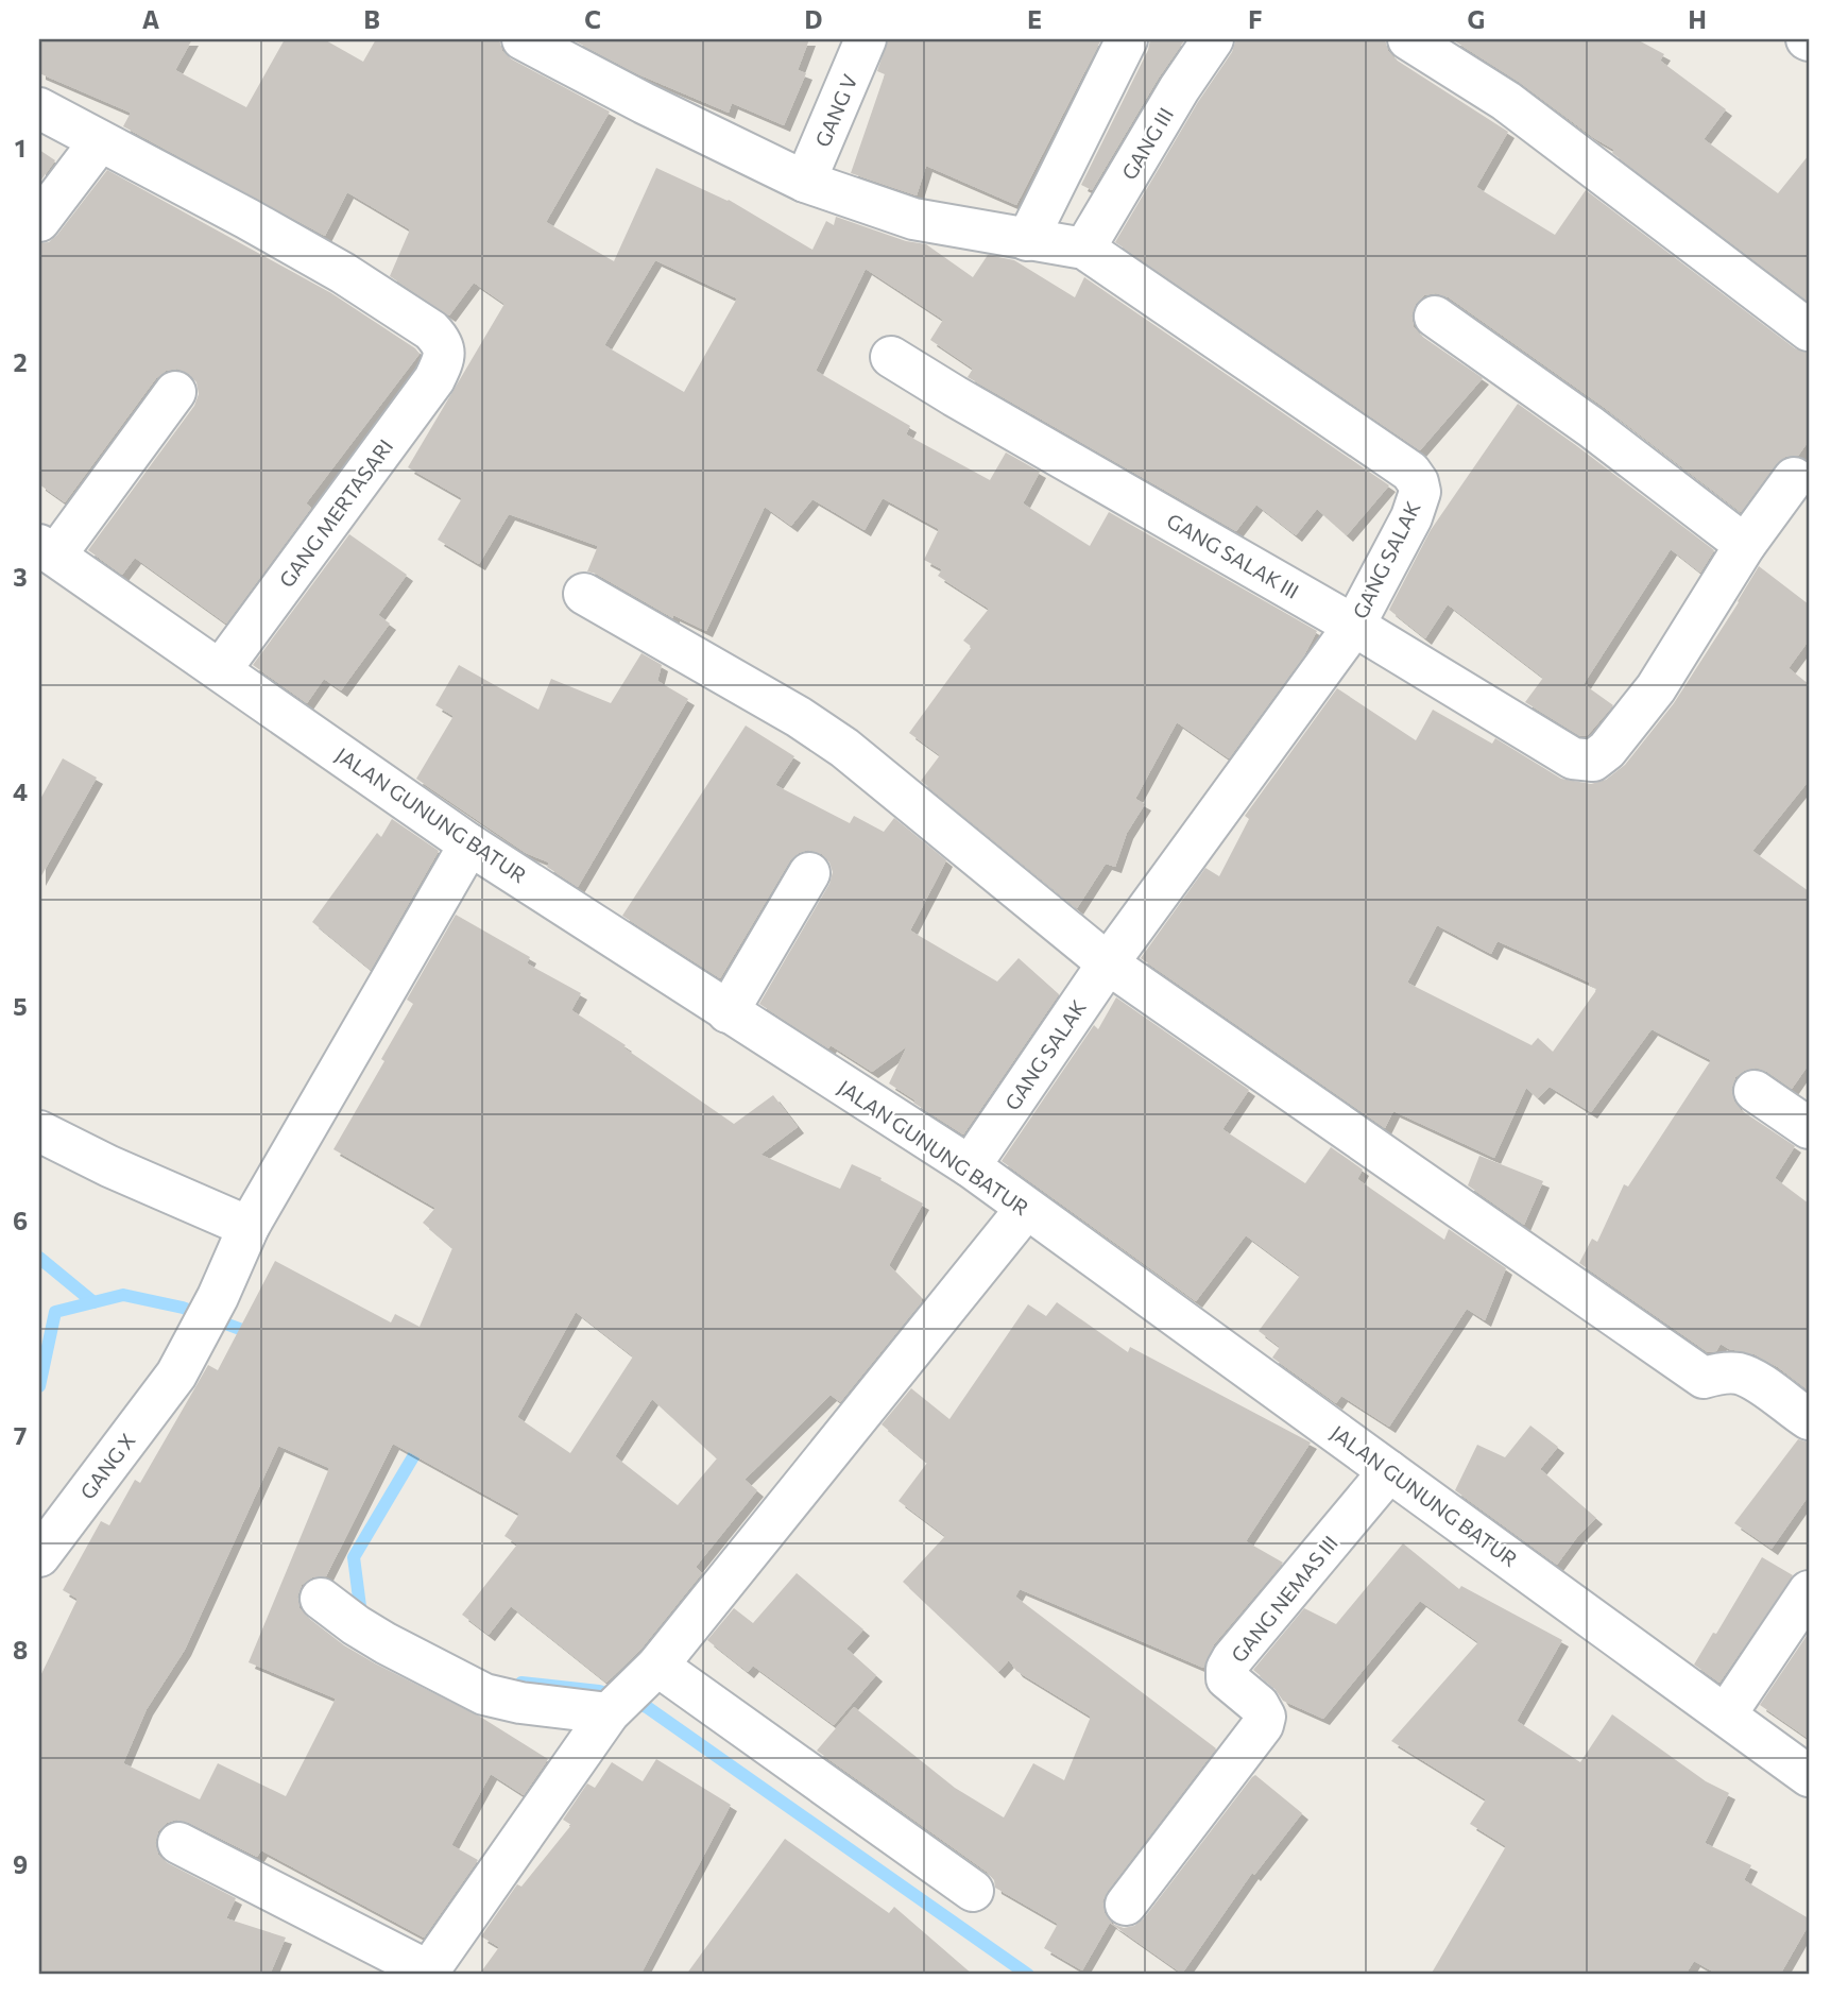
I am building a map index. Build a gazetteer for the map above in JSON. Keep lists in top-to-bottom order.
{
  "streets": {
    "street": [
      "GANG V",
      "GANG III",
      "GANG MERTASARI",
      "GANG SALAK III",
      "GANG SALAK",
      "JALAN GUNUNG BATUR",
      "GANG X",
      "GANG NEMAS III"
    ]
  },
  "crossings": [
    ["GANG V", "GANG SALAK"],
    ["GANG III", "GANG SALAK"],
    ["GANG MERTASARI", "JALAN GUNUNG BATUR"],
    ["GANG SALAK III", "GANG SALAK"],
    ["GANG SALAK", "JALAN GUNUNG BATUR"],
    ["JALAN GUNUNG BATUR", "GANG X"],
    ["JALAN GUNUNG BATUR", "GANG NEMAS III"]
  ],
  "grid": {
    "columns": [
      "A",
      "B",
      "C",
      "D",
      "E",
      "F",
      "G",
      "H"
    ],
    "rows": [
      "1",
      "2",
      "3",
      "4",
      "5",
      "6",
      "7",
      "8",
      "9"
    ]
  }
}
